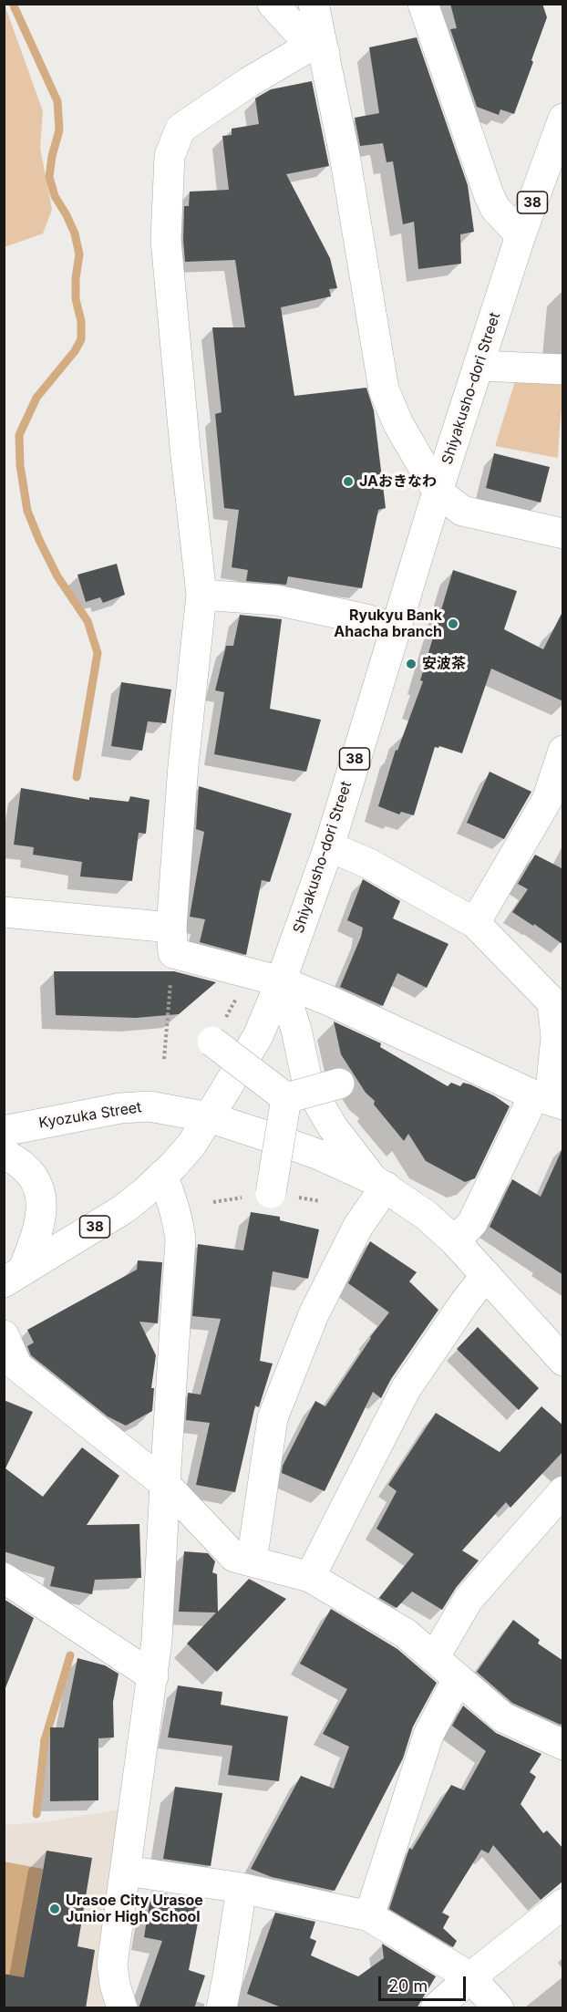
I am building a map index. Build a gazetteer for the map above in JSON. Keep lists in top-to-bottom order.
{
  "streets": {
    "street": ["38", "Shiyakusho-dori Street", "Kyozuka Street"]
  },
  "crossings": [
    ["38", "Shiyakusho-dori Street"],
    ["38", "Kyozuka Street"],
    ["Shiyakusho-dori Street", "Kyozuka Street"]
  ],
  "places": [
    "JAおきなわ",
    "Ryukyu Bank Ahacha branch",
    "安波茶",
    "Urasoe City Urasoe Junior High School"
  ],
  "scale_bar": "20 m"
}
